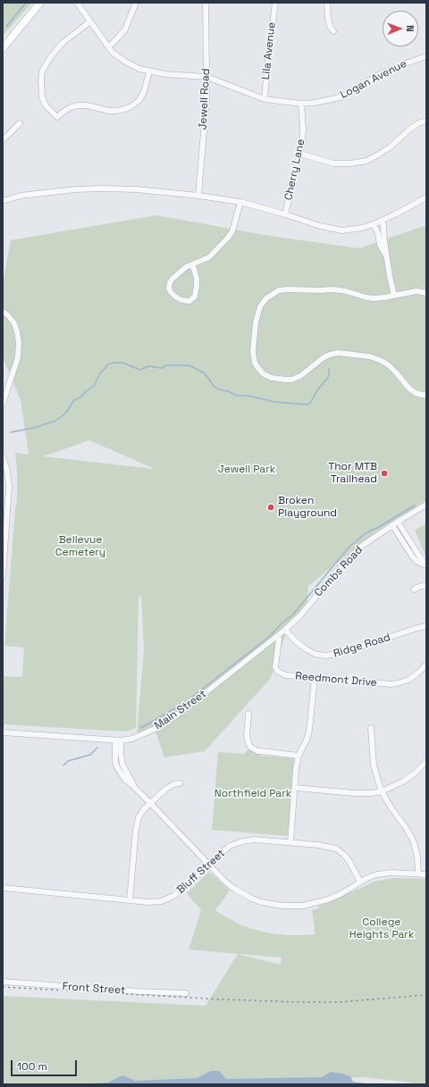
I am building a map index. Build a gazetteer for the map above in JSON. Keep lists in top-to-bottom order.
{
  "streets": {
    "street": [
      "Lila Avenue",
      "Logan Avenue",
      "Jewell Road",
      "Cherry Lane",
      "Combs Road",
      "Ridge Road",
      "Reedmont Drive",
      "Main Street",
      "Bluff Street",
      "Front Street"
    ]
  },
  "crossings": [
    ["Lila Avenue", "Logan Avenue"],
    ["Logan Avenue", "Jewell Road"],
    ["Logan Avenue", "Cherry Lane"],
    ["Combs Road", "Ridge Road"],
    ["Combs Road", "Reedmont Drive"],
    ["Combs Road", "Main Street"],
    ["Reedmont Drive", "Main Street"]
  ],
  "parks": [
    "Jewell Park",
    "Bellevue Cemetery",
    "Northfield Park",
    "College Heights Park"
  ],
  "places": ["Thor MTB Trailhead", "Broken Playground"],
  "scale_bar": "100 m",
  "north": "right"
}
